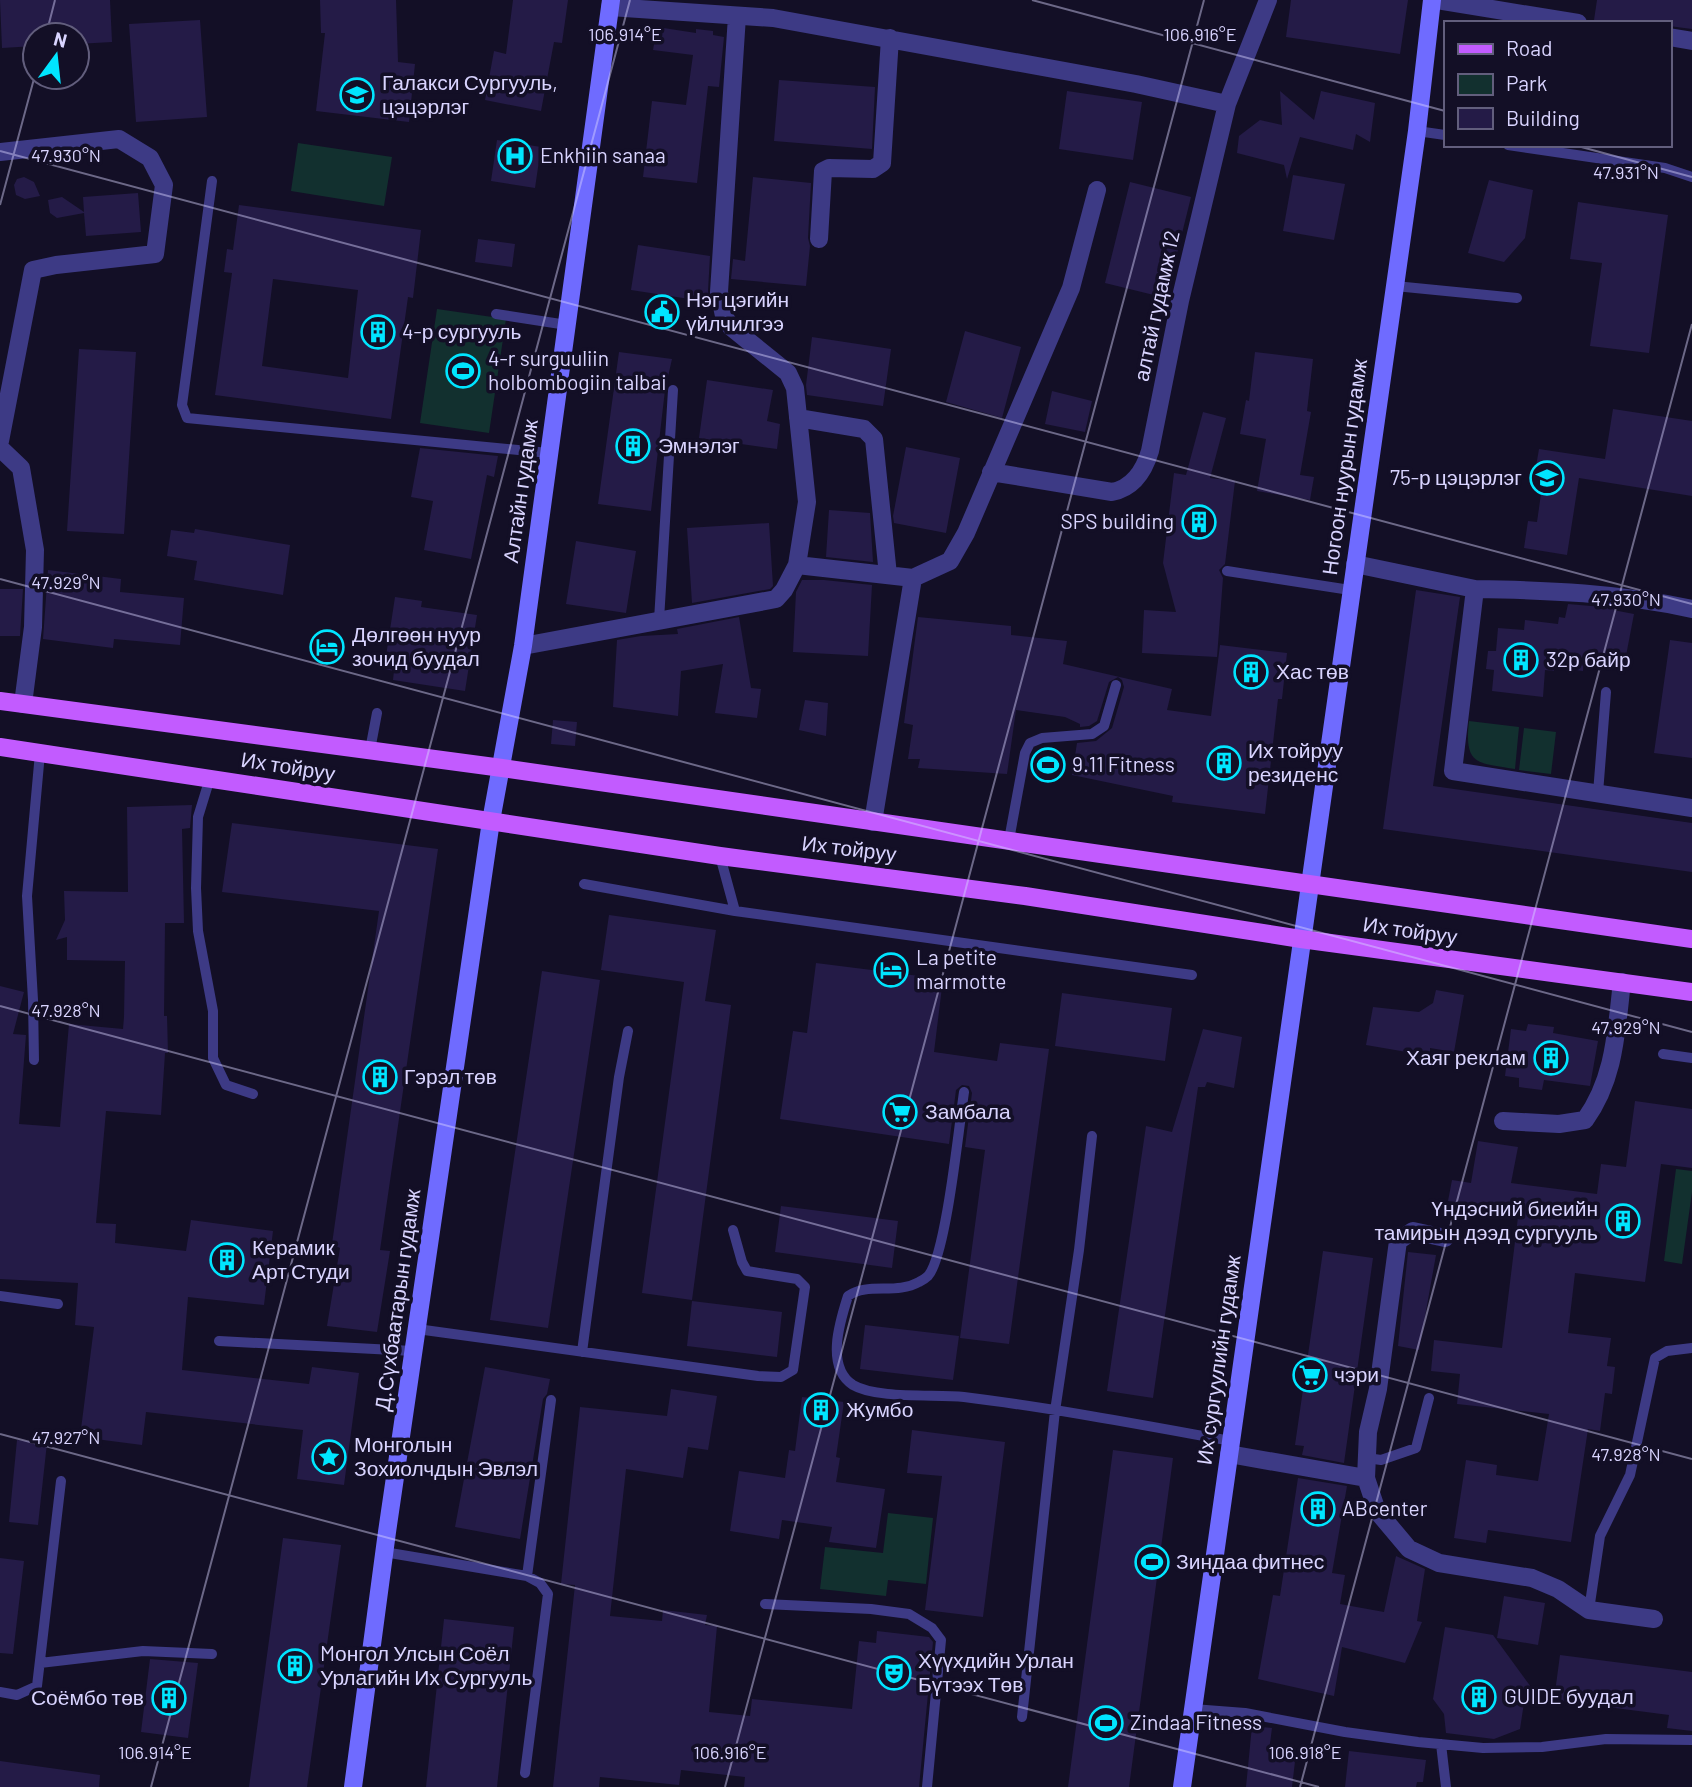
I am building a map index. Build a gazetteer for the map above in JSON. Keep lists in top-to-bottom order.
{
  "streets": {
    "main road": [
      "Ногоон нуурын гудамж",
      "Алтайн гудамж",
      "Их тойруу",
      "Д.Сүхбаатарын гудамж",
      "Их сургуулийн гудамж"
    ],
    "street": ["алтай гудамж 12"]
  },
  "crossings": [
    ["Ногоон нуурын гудамж", "Их тойруу"],
    ["Ногоон нуурын гудамж", "Их сургуулийн гудамж"],
    ["Алтайн гудамж", "Их тойруу"],
    ["Алтайн гудамж", "Д.Сүхбаатарын гудамж"],
    ["Их тойруу", "Д.Сүхбаатарын гудамж"],
    ["Их тойруу", "Их сургуулийн гудамж"]
  ],
  "places": {
    "school or university": ["Галакси Сургууль, цэцэрлэг", "75-р цэцэрлэг"],
    "hospital": ["Enkhiin sanaa"],
    "public building": ["Нэг цэгийн үйлчилгээ"],
    "building": [
      "4-р сургууль",
      "Эмнэлэг",
      "SPS building",
      "32р байр",
      "Хас төв",
      "Их тойруу резиденс",
      "Хаяг реклам",
      "Гэрэл төв",
      "Үндэсний биеийн тамирын дээд сургууль",
      "Керамик Арт Студи",
      "Жумбо",
      "ABcenter",
      "Mонгол Улсын Соёл Урлагийн Их Сургууль",
      "GUIDE буудал",
      "Соёмбо төв"
    ],
    "sports": [
      "4-r surguuliin holbombogiin talbai",
      "9.11 Fitness",
      "Зиндаа фитнес",
      "Zindaa Fitness"
    ],
    "hotel": ["Дөлгөөн нуур зочид буудал", "La petite marmotte"],
    "supermarket": ["Замбала", "чэри"],
    "place": ["Монголын Зохиолчдын Эвлэл"],
    "theatre": ["Хүүхдийн Урлан Бүтээх Төв"]
  },
  "legend": ["Road", "Park", "Building"],
  "north": "top",
  "coordinates": [
    "106.914°E",
    "106.916°E",
    "47.930°N",
    "47.931°N",
    "47.929°N",
    "47.928°N",
    "47.927°N",
    "106.918°E"
  ]
}
